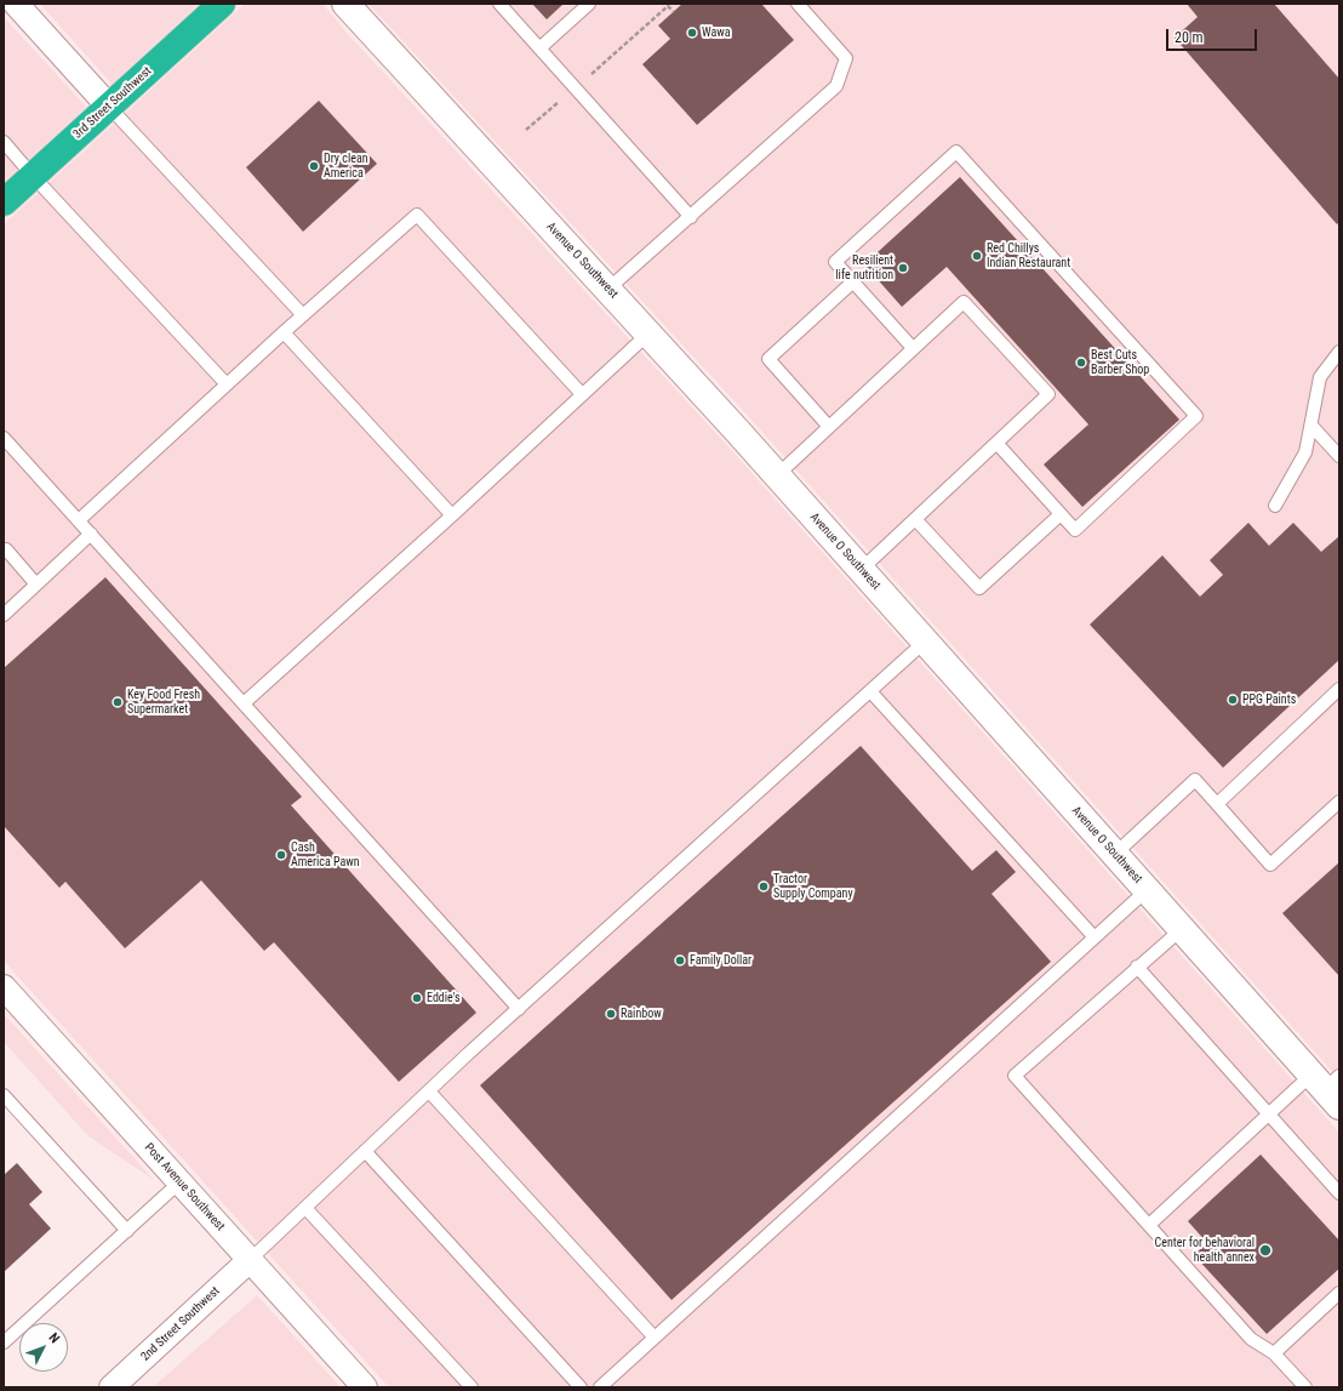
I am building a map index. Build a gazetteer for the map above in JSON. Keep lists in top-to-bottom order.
{
  "streets": {
    "highway": ["3rd Street Southwest"],
    "street": ["Avenue O Southwest", "Post Avenue Southwest", "2nd Street Southwest"]
  },
  "crossings": [
    ["Post Avenue Southwest", "2nd Street Southwest"]
  ],
  "places": [
    "Wawa",
    "Dry clean America",
    "Red Chillys Indian Restaurant",
    "Resilient life nutrition",
    "Best Cuts Barber Shop",
    "PPG Paints",
    "Key Food Fresh Supermarket",
    "Cash America Pawn",
    "Tractor Supply Company",
    "Family Dollar",
    "Eddie's",
    "Rainbow",
    "Center for behavioral health annex"
  ],
  "scale_bar": "20 m",
  "north": "top right"
}
